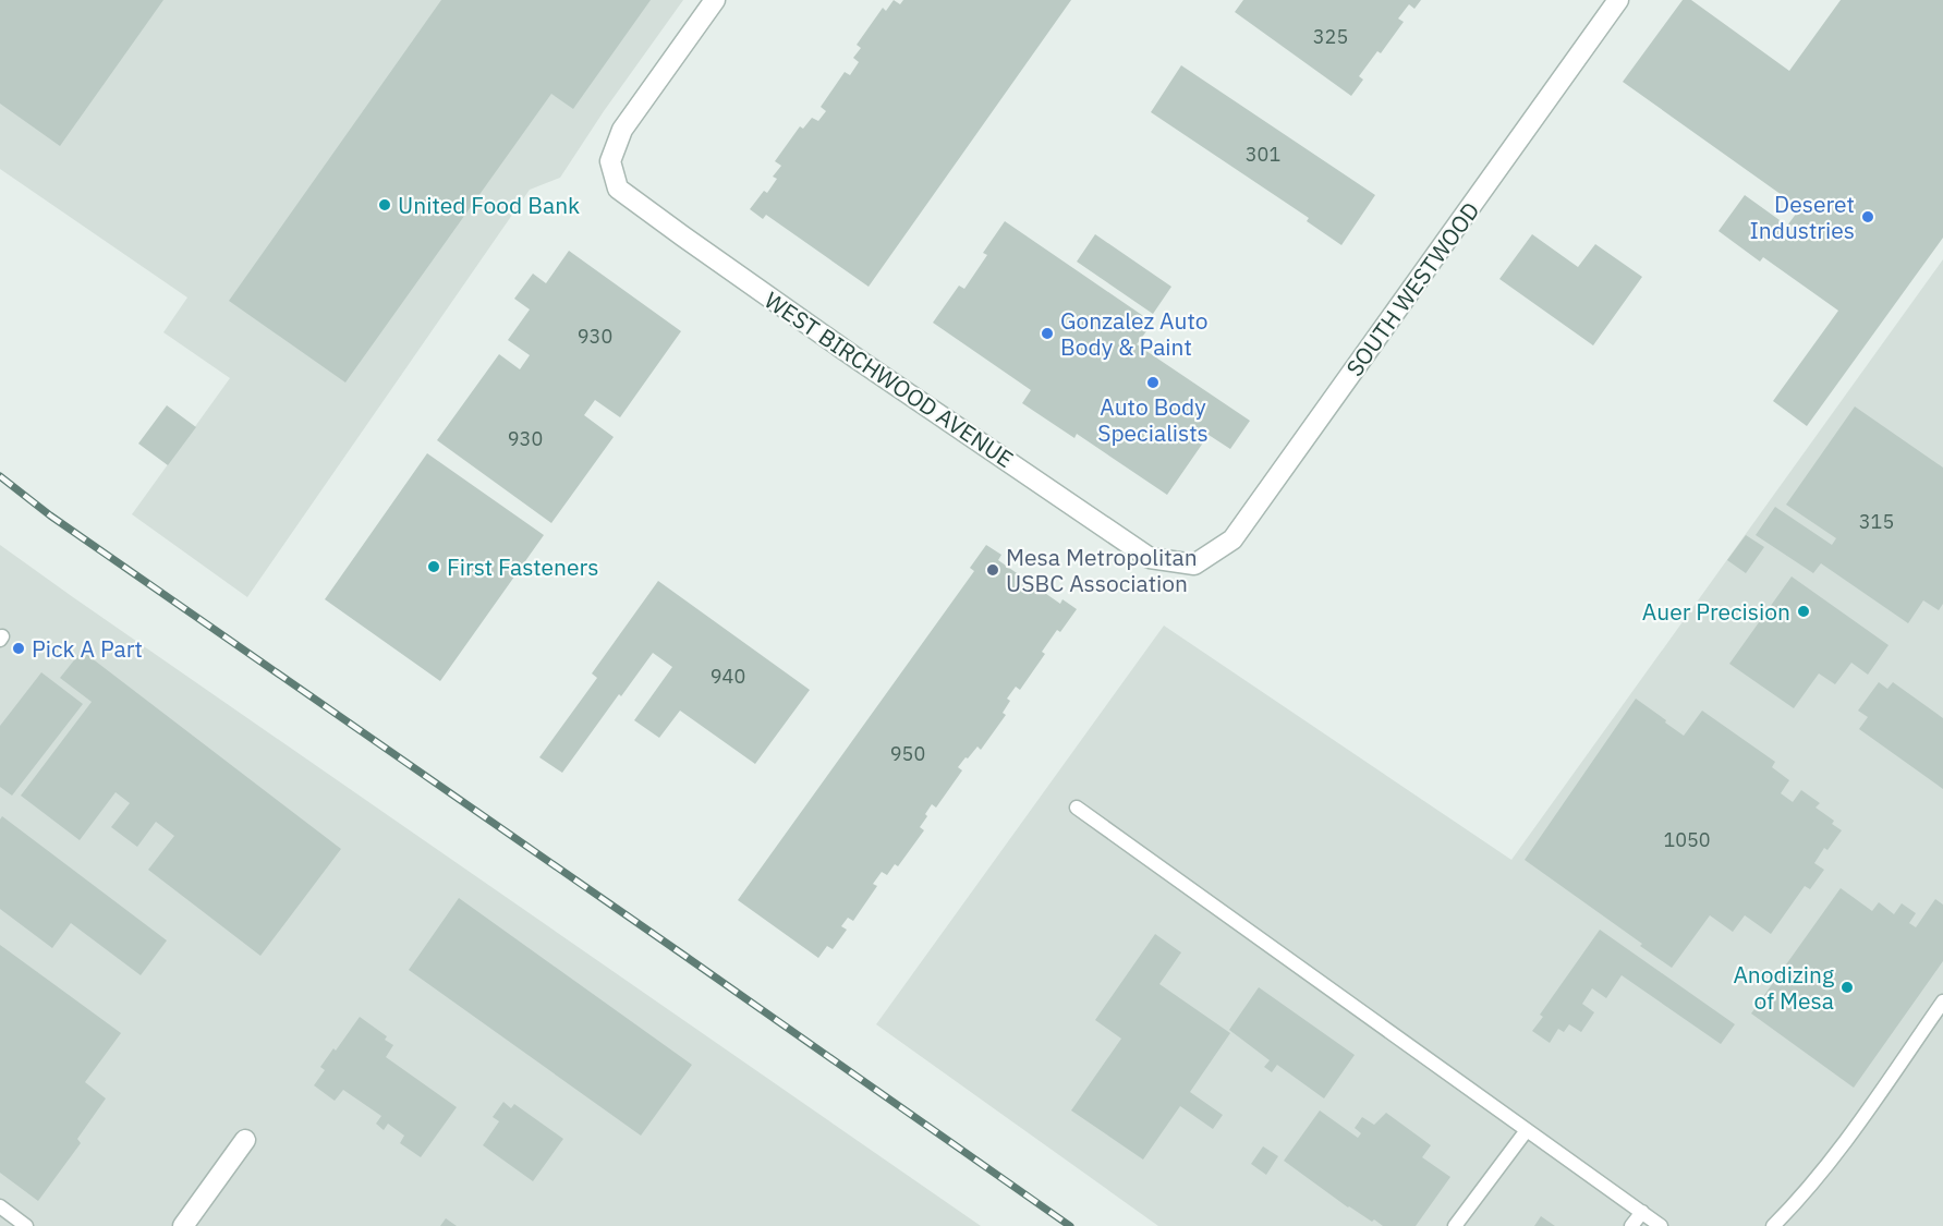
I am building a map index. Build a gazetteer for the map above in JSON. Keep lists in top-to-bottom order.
{
  "streets": {
    "street": ["SOUTH WESTWOOD", "WEST BIRCHWOOD AVENUE"]
  },
  "crossings": [
    ["SOUTH WESTWOOD", "WEST BIRCHWOOD AVENUE"]
  ],
  "places": [
    "United Food Bank",
    "Deseret Industries",
    "Gonzalez Auto Body & Paint",
    "Auto Body Specialists",
    "First Fasteners",
    "Mesa Metropolitan USBC Association",
    "Auer Precision",
    "Pick A Part",
    "Anodizing of Mesa"
  ],
  "house_numbers": [
    "325",
    "301",
    "930",
    "930",
    "315",
    "940",
    "950",
    "1050"
  ]
}
